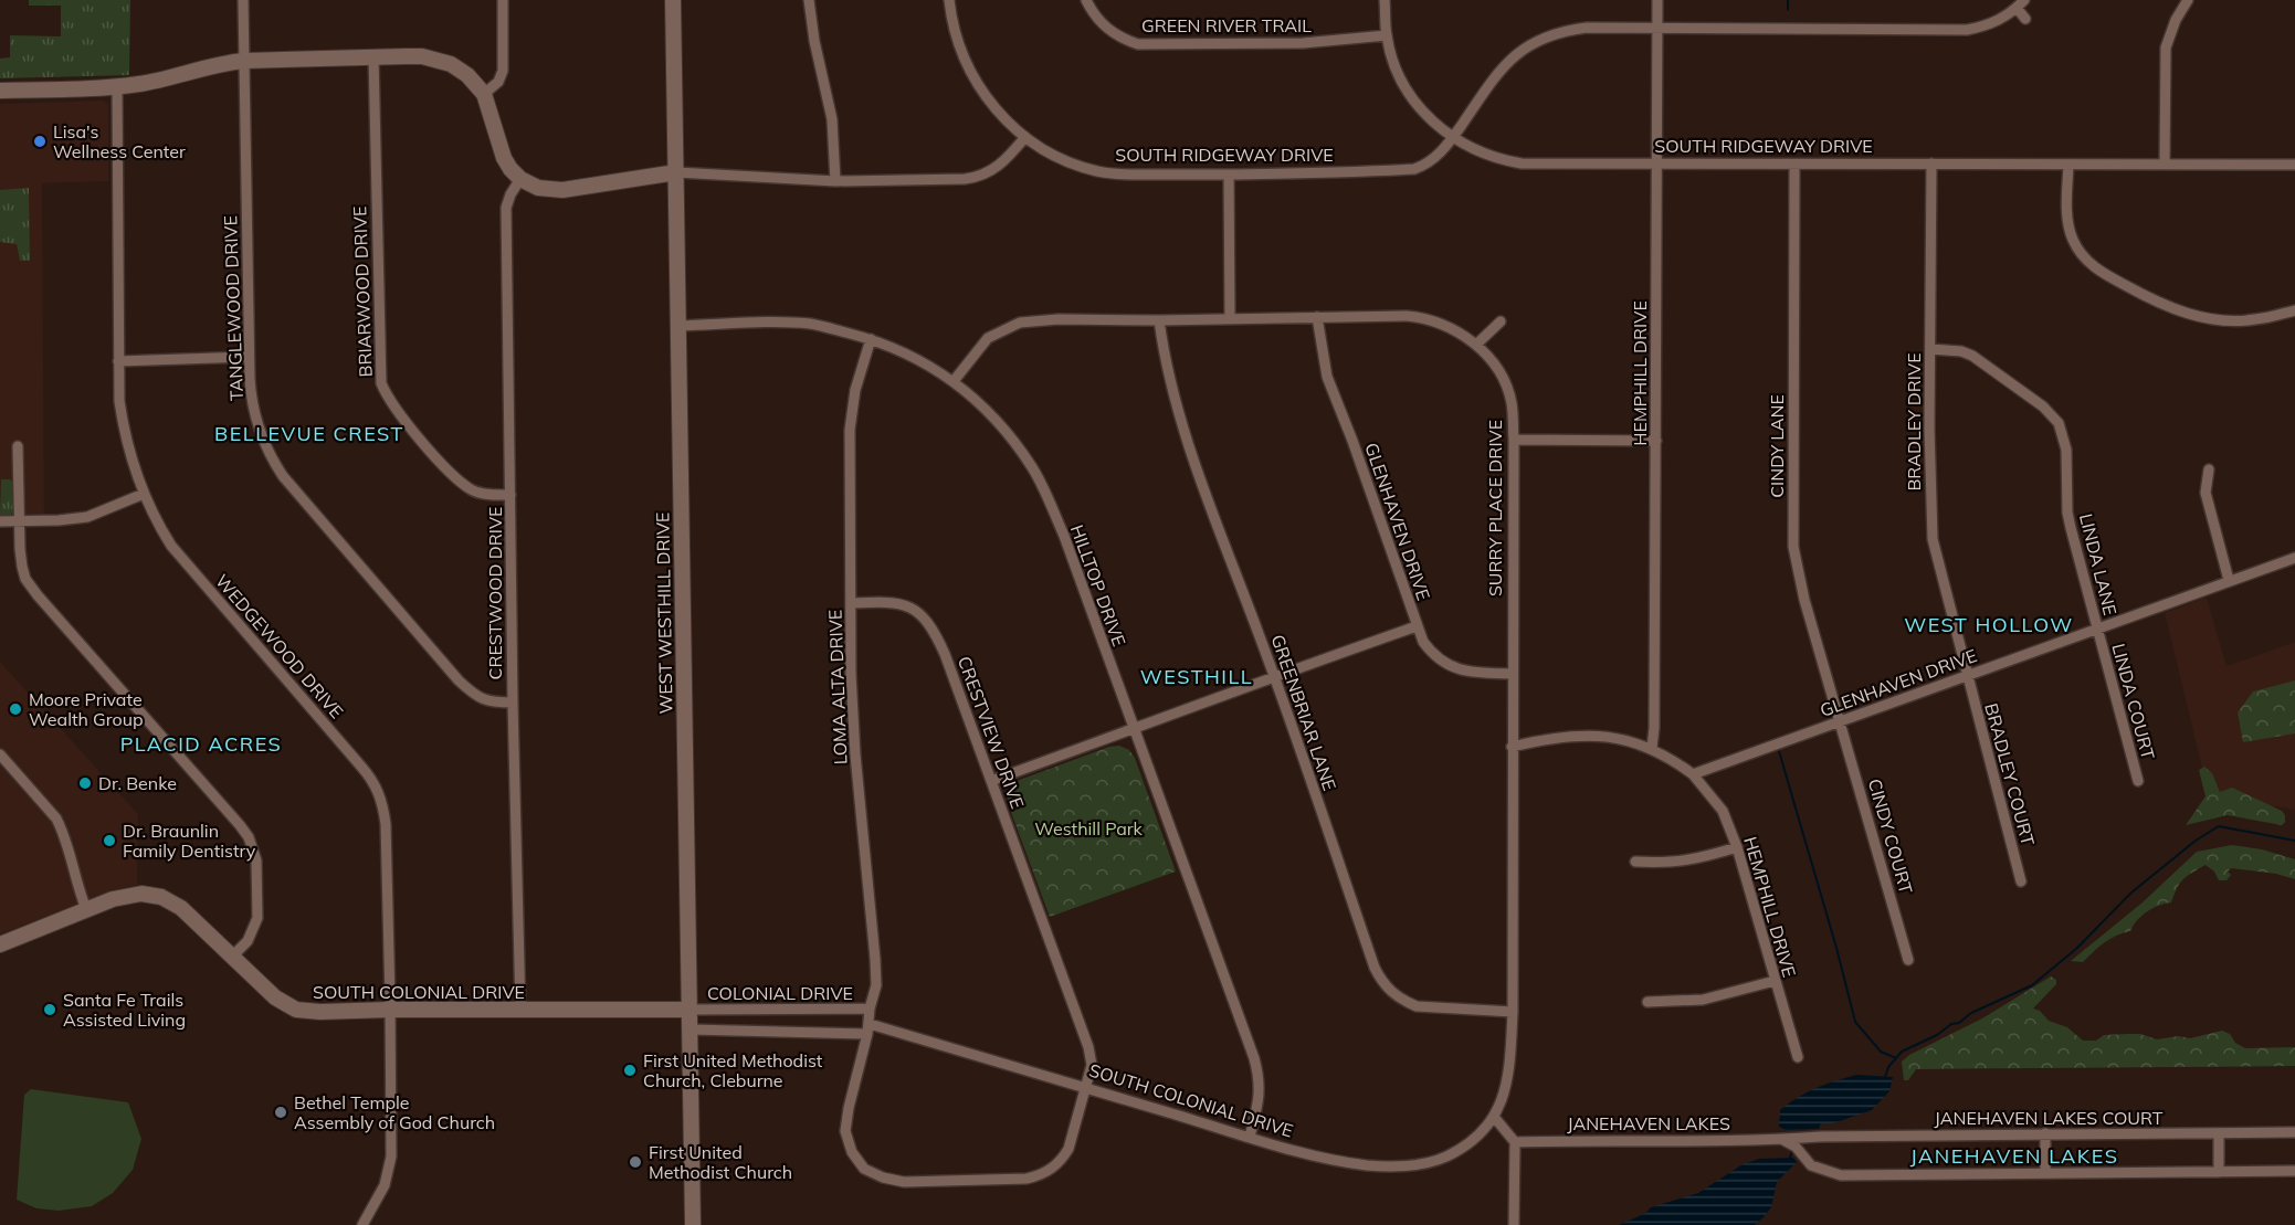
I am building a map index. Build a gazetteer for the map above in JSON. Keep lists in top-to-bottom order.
{
  "streets": {
    "street": [
      "GREEN RIVER TRAIL",
      "SOUTH RIDGEWAY DRIVE",
      "BRIARWOOD DRIVE",
      "TANGLEWOOD DRIVE",
      "HEMPHILL DRIVE",
      "BRADLEY DRIVE",
      "CINDY LANE",
      "SURRY PLACE DRIVE",
      "GLENHAVEN DRIVE",
      "LINDA LANE",
      "HILLTOP DRIVE",
      "CRESTWOOD DRIVE",
      "WEST WESTHILL DRIVE",
      "WEDGEWOOD DRIVE",
      "LOMA ALTA DRIVE",
      "LINDA COURT",
      "GREENBRIAR LANE",
      "CRESTVIEW DRIVE",
      "BRADLEY COURT",
      "CINDY COURT",
      "SOUTH COLONIAL DRIVE",
      "COLONIAL DRIVE",
      "JANEHAVEN LAKES COURT",
      "JANEHAVEN LAKES"
    ]
  },
  "crossings": [
    ["SOUTH RIDGEWAY DRIVE", "HEMPHILL DRIVE"],
    ["SOUTH RIDGEWAY DRIVE", "BRADLEY DRIVE"],
    ["SOUTH RIDGEWAY DRIVE", "CINDY LANE"],
    ["BRIARWOOD DRIVE", "CRESTWOOD DRIVE"],
    ["TANGLEWOOD DRIVE", "CRESTWOOD DRIVE"],
    ["HEMPHILL DRIVE", "GLENHAVEN DRIVE"],
    ["BRADLEY DRIVE", "GLENHAVEN DRIVE"],
    ["BRADLEY DRIVE", "LINDA LANE"],
    ["BRADLEY DRIVE", "BRADLEY COURT"],
    ["CINDY LANE", "GLENHAVEN DRIVE"],
    ["CINDY LANE", "CINDY COURT"],
    ["SURRY PLACE DRIVE", "GLENHAVEN DRIVE"],
    ["SURRY PLACE DRIVE", "HILLTOP DRIVE"],
    ["SURRY PLACE DRIVE", "GREENBRIAR LANE"],
    ["SURRY PLACE DRIVE", "SOUTH COLONIAL DRIVE"],
    ["GLENHAVEN DRIVE", "LINDA LANE"],
    ["GLENHAVEN DRIVE", "LINDA COURT"],
    ["GLENHAVEN DRIVE", "BRADLEY COURT"],
    ["GLENHAVEN DRIVE", "CINDY COURT"],
    ["LINDA LANE", "LINDA COURT"],
    ["HILLTOP DRIVE", "WEST WESTHILL DRIVE"],
    ["HILLTOP DRIVE", "LOMA ALTA DRIVE"],
    ["HILLTOP DRIVE", "SOUTH COLONIAL DRIVE"],
    ["CRESTWOOD DRIVE", "SOUTH COLONIAL DRIVE"],
    ["WEST WESTHILL DRIVE", "SOUTH COLONIAL DRIVE"],
    ["WEST WESTHILL DRIVE", "COLONIAL DRIVE"],
    ["WEDGEWOOD DRIVE", "SOUTH COLONIAL DRIVE"],
    ["LOMA ALTA DRIVE", "CRESTVIEW DRIVE"],
    ["LOMA ALTA DRIVE", "SOUTH COLONIAL DRIVE"],
    ["LOMA ALTA DRIVE", "COLONIAL DRIVE"],
    ["CRESTVIEW DRIVE", "SOUTH COLONIAL DRIVE"],
    ["CRESTVIEW DRIVE", "COLONIAL DRIVE"],
    ["SOUTH COLONIAL DRIVE", "COLONIAL DRIVE"],
    ["JANEHAVEN LAKES COURT", "JANEHAVEN LAKES"]
  ],
  "districts": [
    "BELLEVUE CREST",
    "WEST HOLLOW",
    "WESTHILL",
    "PLACID ACRES",
    "JANEHAVEN LAKES"
  ],
  "parks": ["Westhill Park"],
  "places": [
    "Lisa's Wellness Center",
    "Moore Private Wealth Group",
    "Dr. Benke",
    "Dr. Braunlin Family Dentistry",
    "Santa Fe Trails Assisted Living",
    "First United Methodist Church, Cleburne",
    "Bethel Temple Assembly of God Church",
    "First United Methodist Church"
  ]
}
